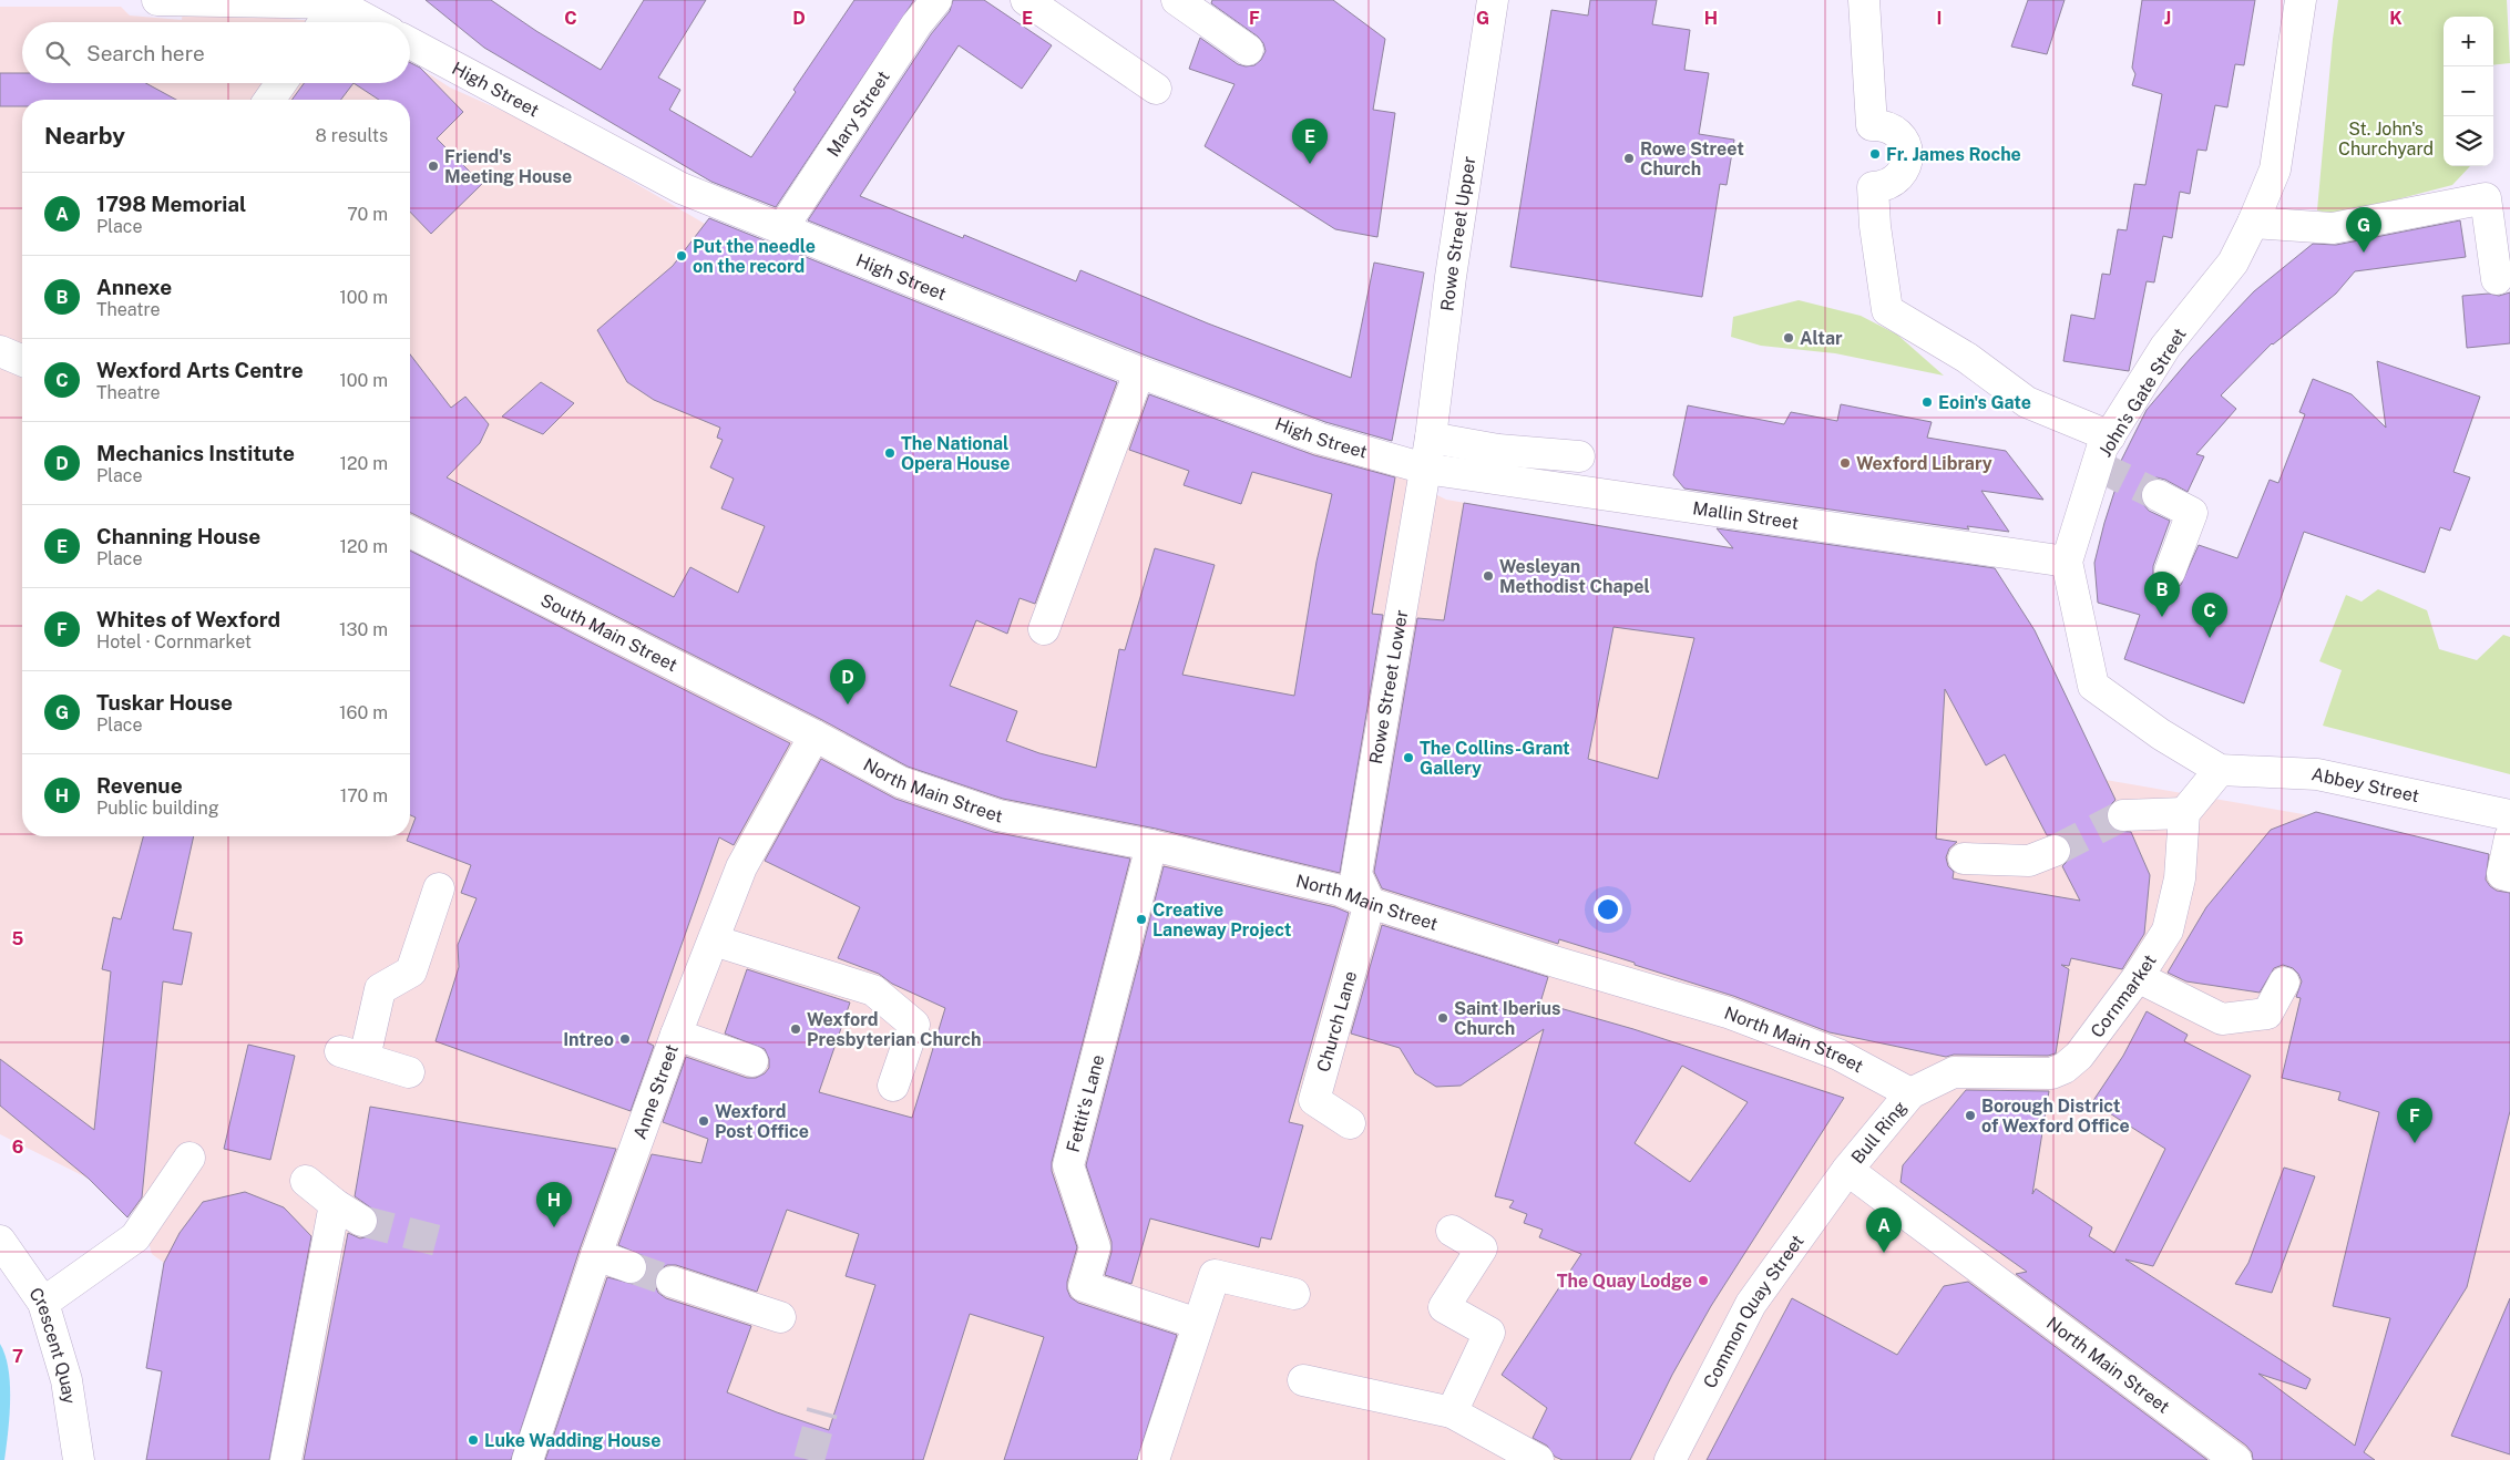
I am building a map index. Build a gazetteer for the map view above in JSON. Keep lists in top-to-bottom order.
{
  "streets": {
    "street": [
      "High Street",
      "Mary Street",
      "Rowe Street Upper",
      "John's Gate Street",
      "Mallin Street",
      "South Main Street",
      "Rowe Street Lower",
      "Abbey Street",
      "North Main Street",
      "Cornmarket",
      "Church Lane",
      "Anne Street",
      "Fettit's Lane",
      "Bull Ring",
      "Common Quay Street",
      "Crescent Quay"
    ]
  },
  "crossings": [
    ["High Street", "Mary Street"],
    ["High Street", "Rowe Street Upper"],
    ["High Street", "Mallin Street"],
    ["High Street", "Rowe Street Lower"],
    ["Rowe Street Upper", "Mallin Street"],
    ["Rowe Street Upper", "Rowe Street Lower"],
    ["John's Gate Street", "Mallin Street"],
    ["John's Gate Street", "Abbey Street"],
    ["Mallin Street", "Rowe Street Lower"],
    ["South Main Street", "North Main Street"],
    ["South Main Street", "Anne Street"],
    ["Rowe Street Lower", "North Main Street"],
    ["Rowe Street Lower", "Church Lane"],
    ["North Main Street", "Cornmarket"],
    ["North Main Street", "Church Lane"],
    ["North Main Street", "Anne Street"],
    ["North Main Street", "Fettit's Lane"],
    ["North Main Street", "Bull Ring"],
    ["North Main Street", "Common Quay Street"],
    ["Cornmarket", "Bull Ring"],
    ["Bull Ring", "Common Quay Street"]
  ],
  "parks": ["St. John's Churchyard"],
  "places": [
    "Fr. James Roche",
    "Rowe Street Church",
    "Friend's Meeting House",
    "Put the needle on the record",
    "Altar",
    "Eoin's Gate",
    "The National Opera House",
    "Wexford Library",
    "Wesleyan Methodist Chapel",
    "The Collins-Grant Gallery",
    "Creative Laneway Project",
    "Saint Iberius Church",
    "Wexford Presbyterian Church",
    "Intreo",
    "Borough District of Wexford Office",
    "Wexford Post Office",
    "The Quay Lodge",
    "Luke Wadding House"
  ],
  "page": {
    "map_buttons": ["+", "−"],
    "search": "Search here",
    "heading": ["Nearby", "8 results"],
    "pins": [
      "E",
      "G",
      "B",
      "C",
      "D",
      "F",
      "H",
      "A"
    ],
    "list": [
      {
        "mark": "A",
        "name": "1798 Memorial",
        "note": "Place",
        "value": "70 m"
      },
      {
        "mark": "B",
        "name": "Annexe",
        "note": "Theatre",
        "value": "100 m"
      },
      {
        "mark": "C",
        "name": "Wexford Arts Centre",
        "note": "Theatre",
        "value": "100 m"
      },
      {
        "mark": "D",
        "name": "Mechanics Institute",
        "note": "Place",
        "value": "120 m"
      },
      {
        "mark": "E",
        "name": "Channing House",
        "note": "Place",
        "value": "120 m"
      },
      {
        "mark": "F",
        "name": "Whites of Wexford",
        "note": "Hotel · Cornmarket",
        "value": "130 m"
      },
      {
        "mark": "G",
        "name": "Tuskar House",
        "note": "Place",
        "value": "160 m"
      },
      {
        "mark": "H",
        "name": "Revenue",
        "note": "Public building",
        "value": "170 m"
      }
    ]
  },
  "grid": {
    "columns": [
      "C",
      "D",
      "E",
      "F",
      "G",
      "H",
      "I",
      "J",
      "K"
    ],
    "rows": ["5", "6", "7"]
  }
}
